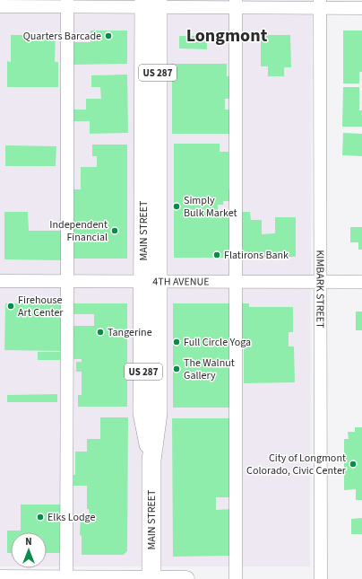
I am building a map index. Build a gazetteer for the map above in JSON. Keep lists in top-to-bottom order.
{
  "streets": {
    "highway": ["US 287", "MAIN STREET"],
    "street": ["4TH AVENUE", "KIMBARK STREET"]
  },
  "crossings": [
    ["MAIN STREET", "4TH AVENUE"],
    ["4TH AVENUE", "KIMBARK STREET"]
  ],
  "districts": ["Longmont"],
  "places": [
    "Quarters Barcade",
    "Simply Bulk Market",
    "Independent Financial",
    "Flatirons Bank",
    "Firehouse Art Center",
    "Tangerine",
    "Full Circle Yoga",
    "The Walnut Gallery",
    "City of Longmont Colorado, Civic Center",
    "Elks Lodge"
  ],
  "north": "top"
}
